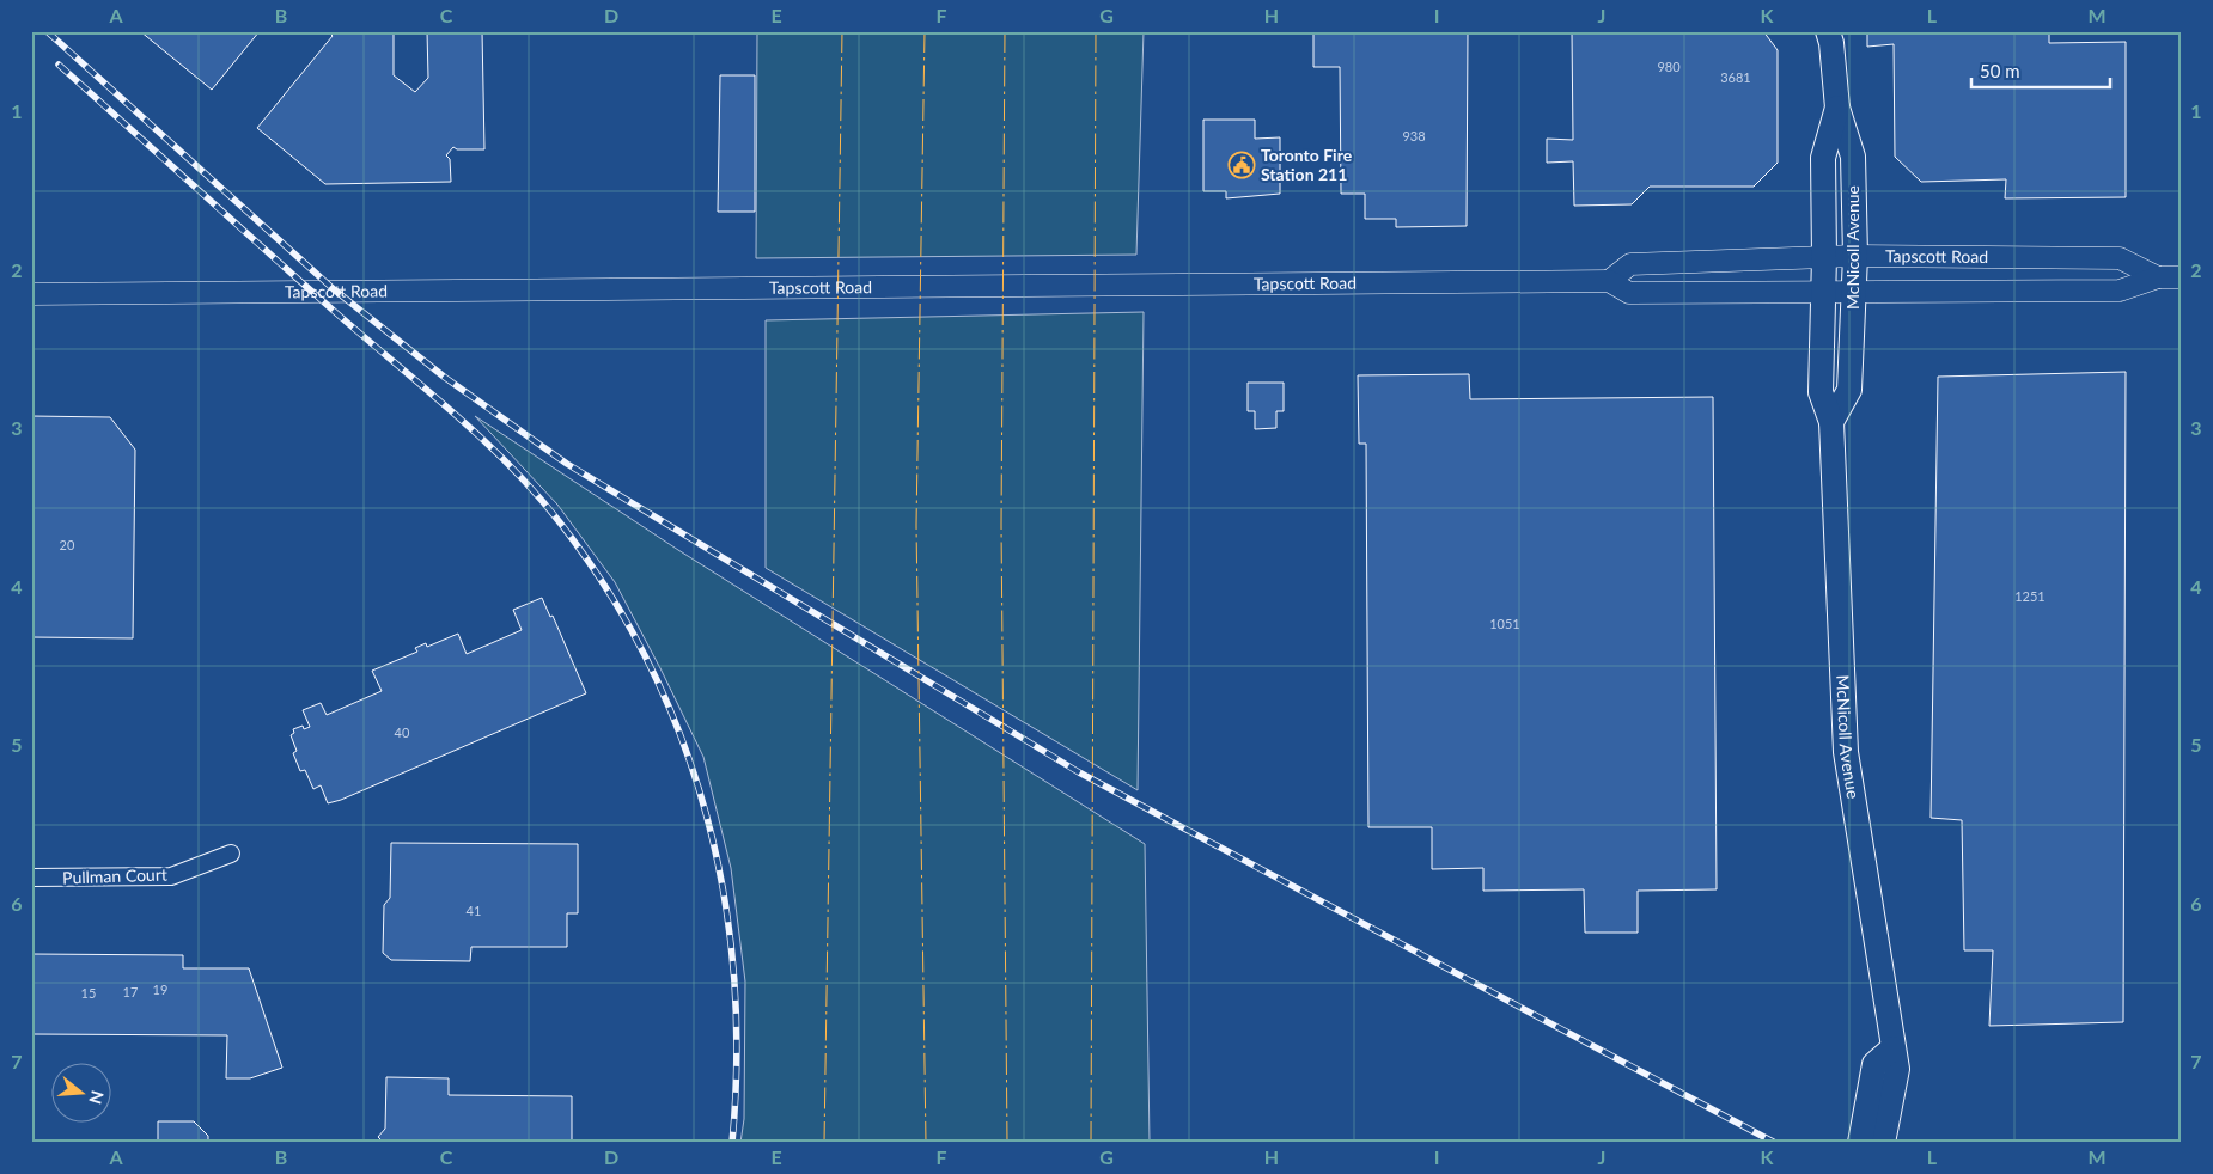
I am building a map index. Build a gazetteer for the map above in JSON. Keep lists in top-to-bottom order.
{
  "streets": {
    "main road": ["McNicoll Avenue"],
    "street": ["Tapscott Road", "Pullman Court"]
  },
  "crossings": [
    ["McNicoll Avenue", "Tapscott Road"]
  ],
  "places": {
    "public building": ["Toronto Fire Station 211"]
  },
  "house_numbers": [
    "980",
    "3681",
    "938",
    "20",
    "1251",
    "1051",
    "40",
    "41",
    "19",
    "17",
    "15"
  ],
  "scale_bar": "50 m",
  "north": "right",
  "grid": {
    "columns": [
      "A",
      "B",
      "C",
      "D",
      "E",
      "F",
      "G",
      "H",
      "I",
      "J",
      "K",
      "L",
      "M"
    ],
    "rows": [
      "1",
      "2",
      "3",
      "4",
      "5",
      "6",
      "7"
    ]
  }
}
